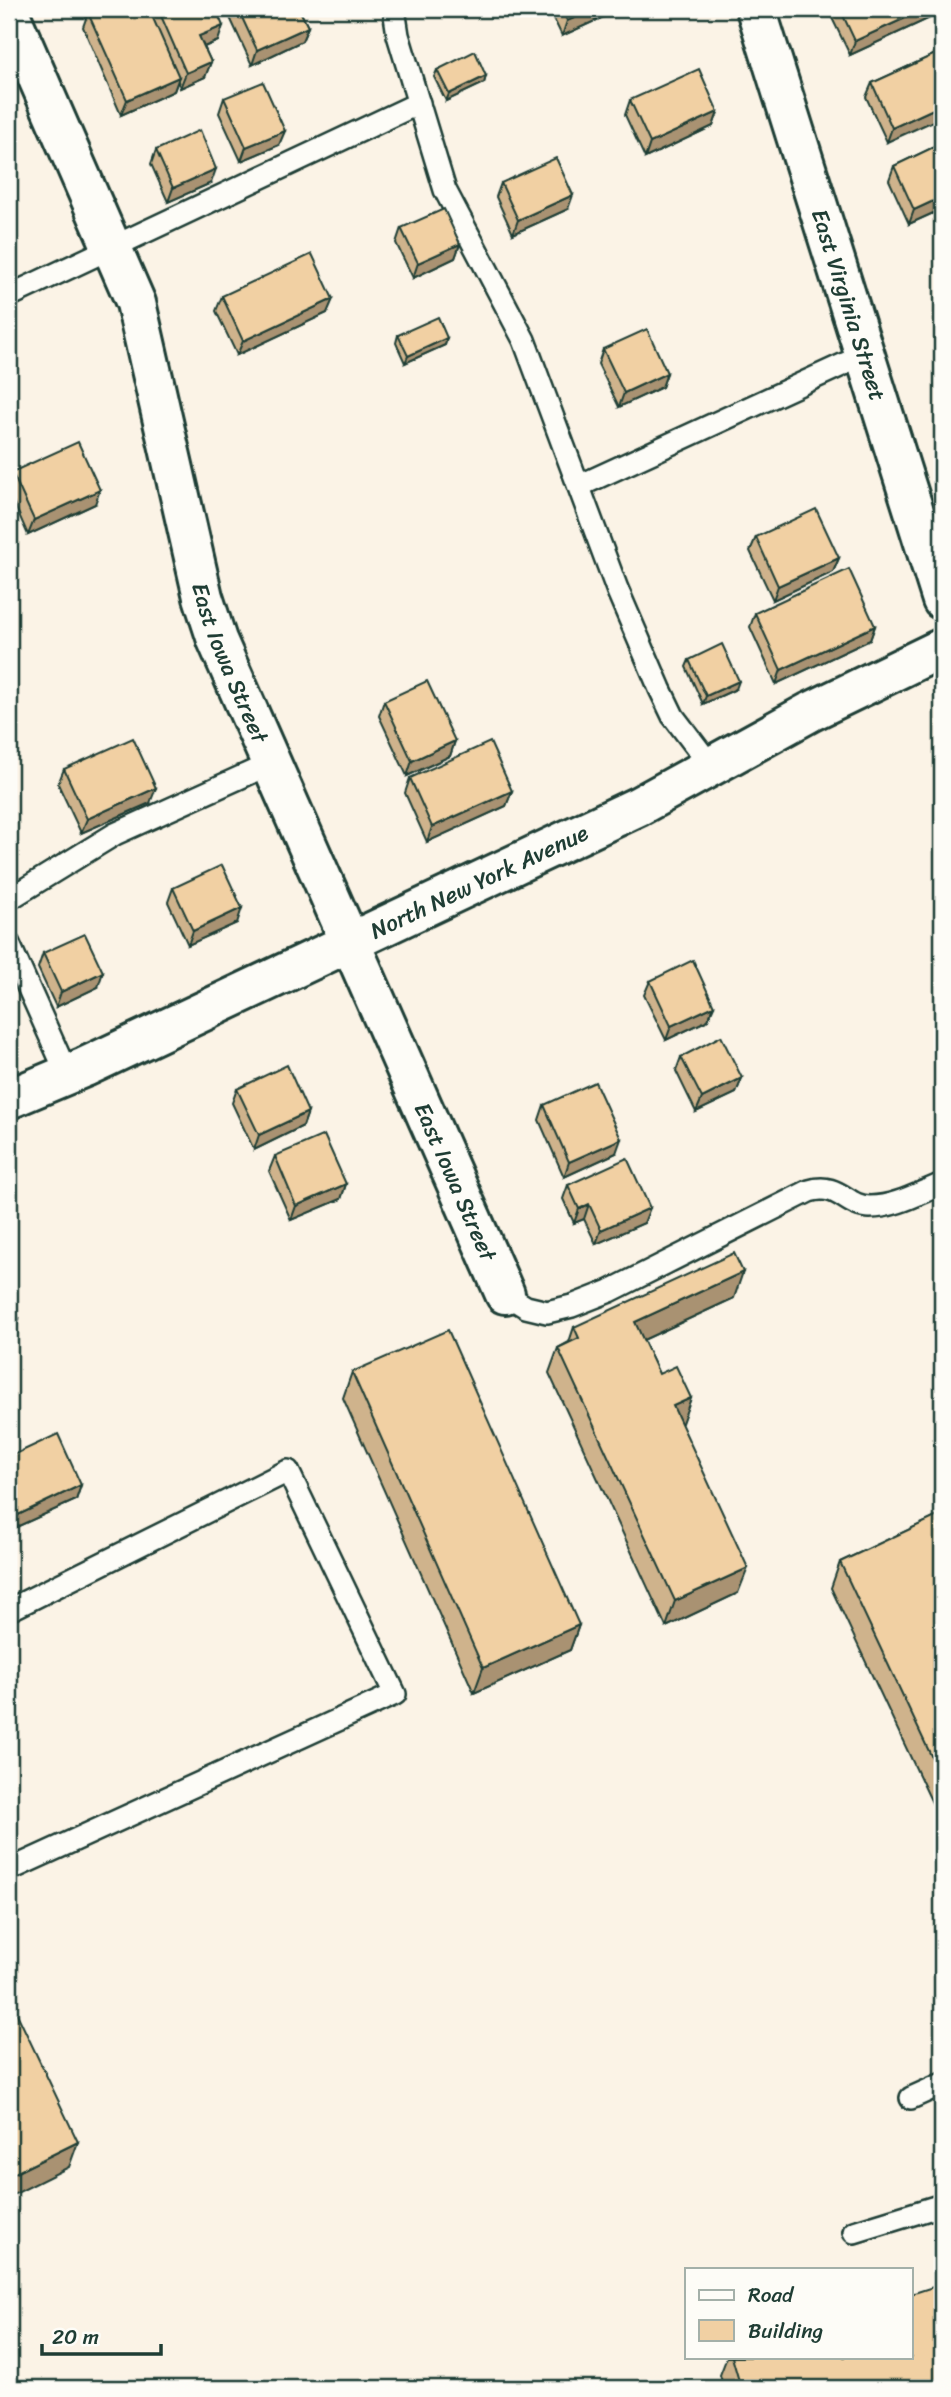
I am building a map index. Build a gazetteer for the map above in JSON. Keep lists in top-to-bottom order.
{
  "streets": {
    "street": ["East Virginia Street", "East Iowa Street", "North New York Avenue"]
  },
  "crossings": [
    ["East Iowa Street", "North New York Avenue"]
  ],
  "legend": ["Road", "Building"],
  "scale_bar": "20 m"
}
